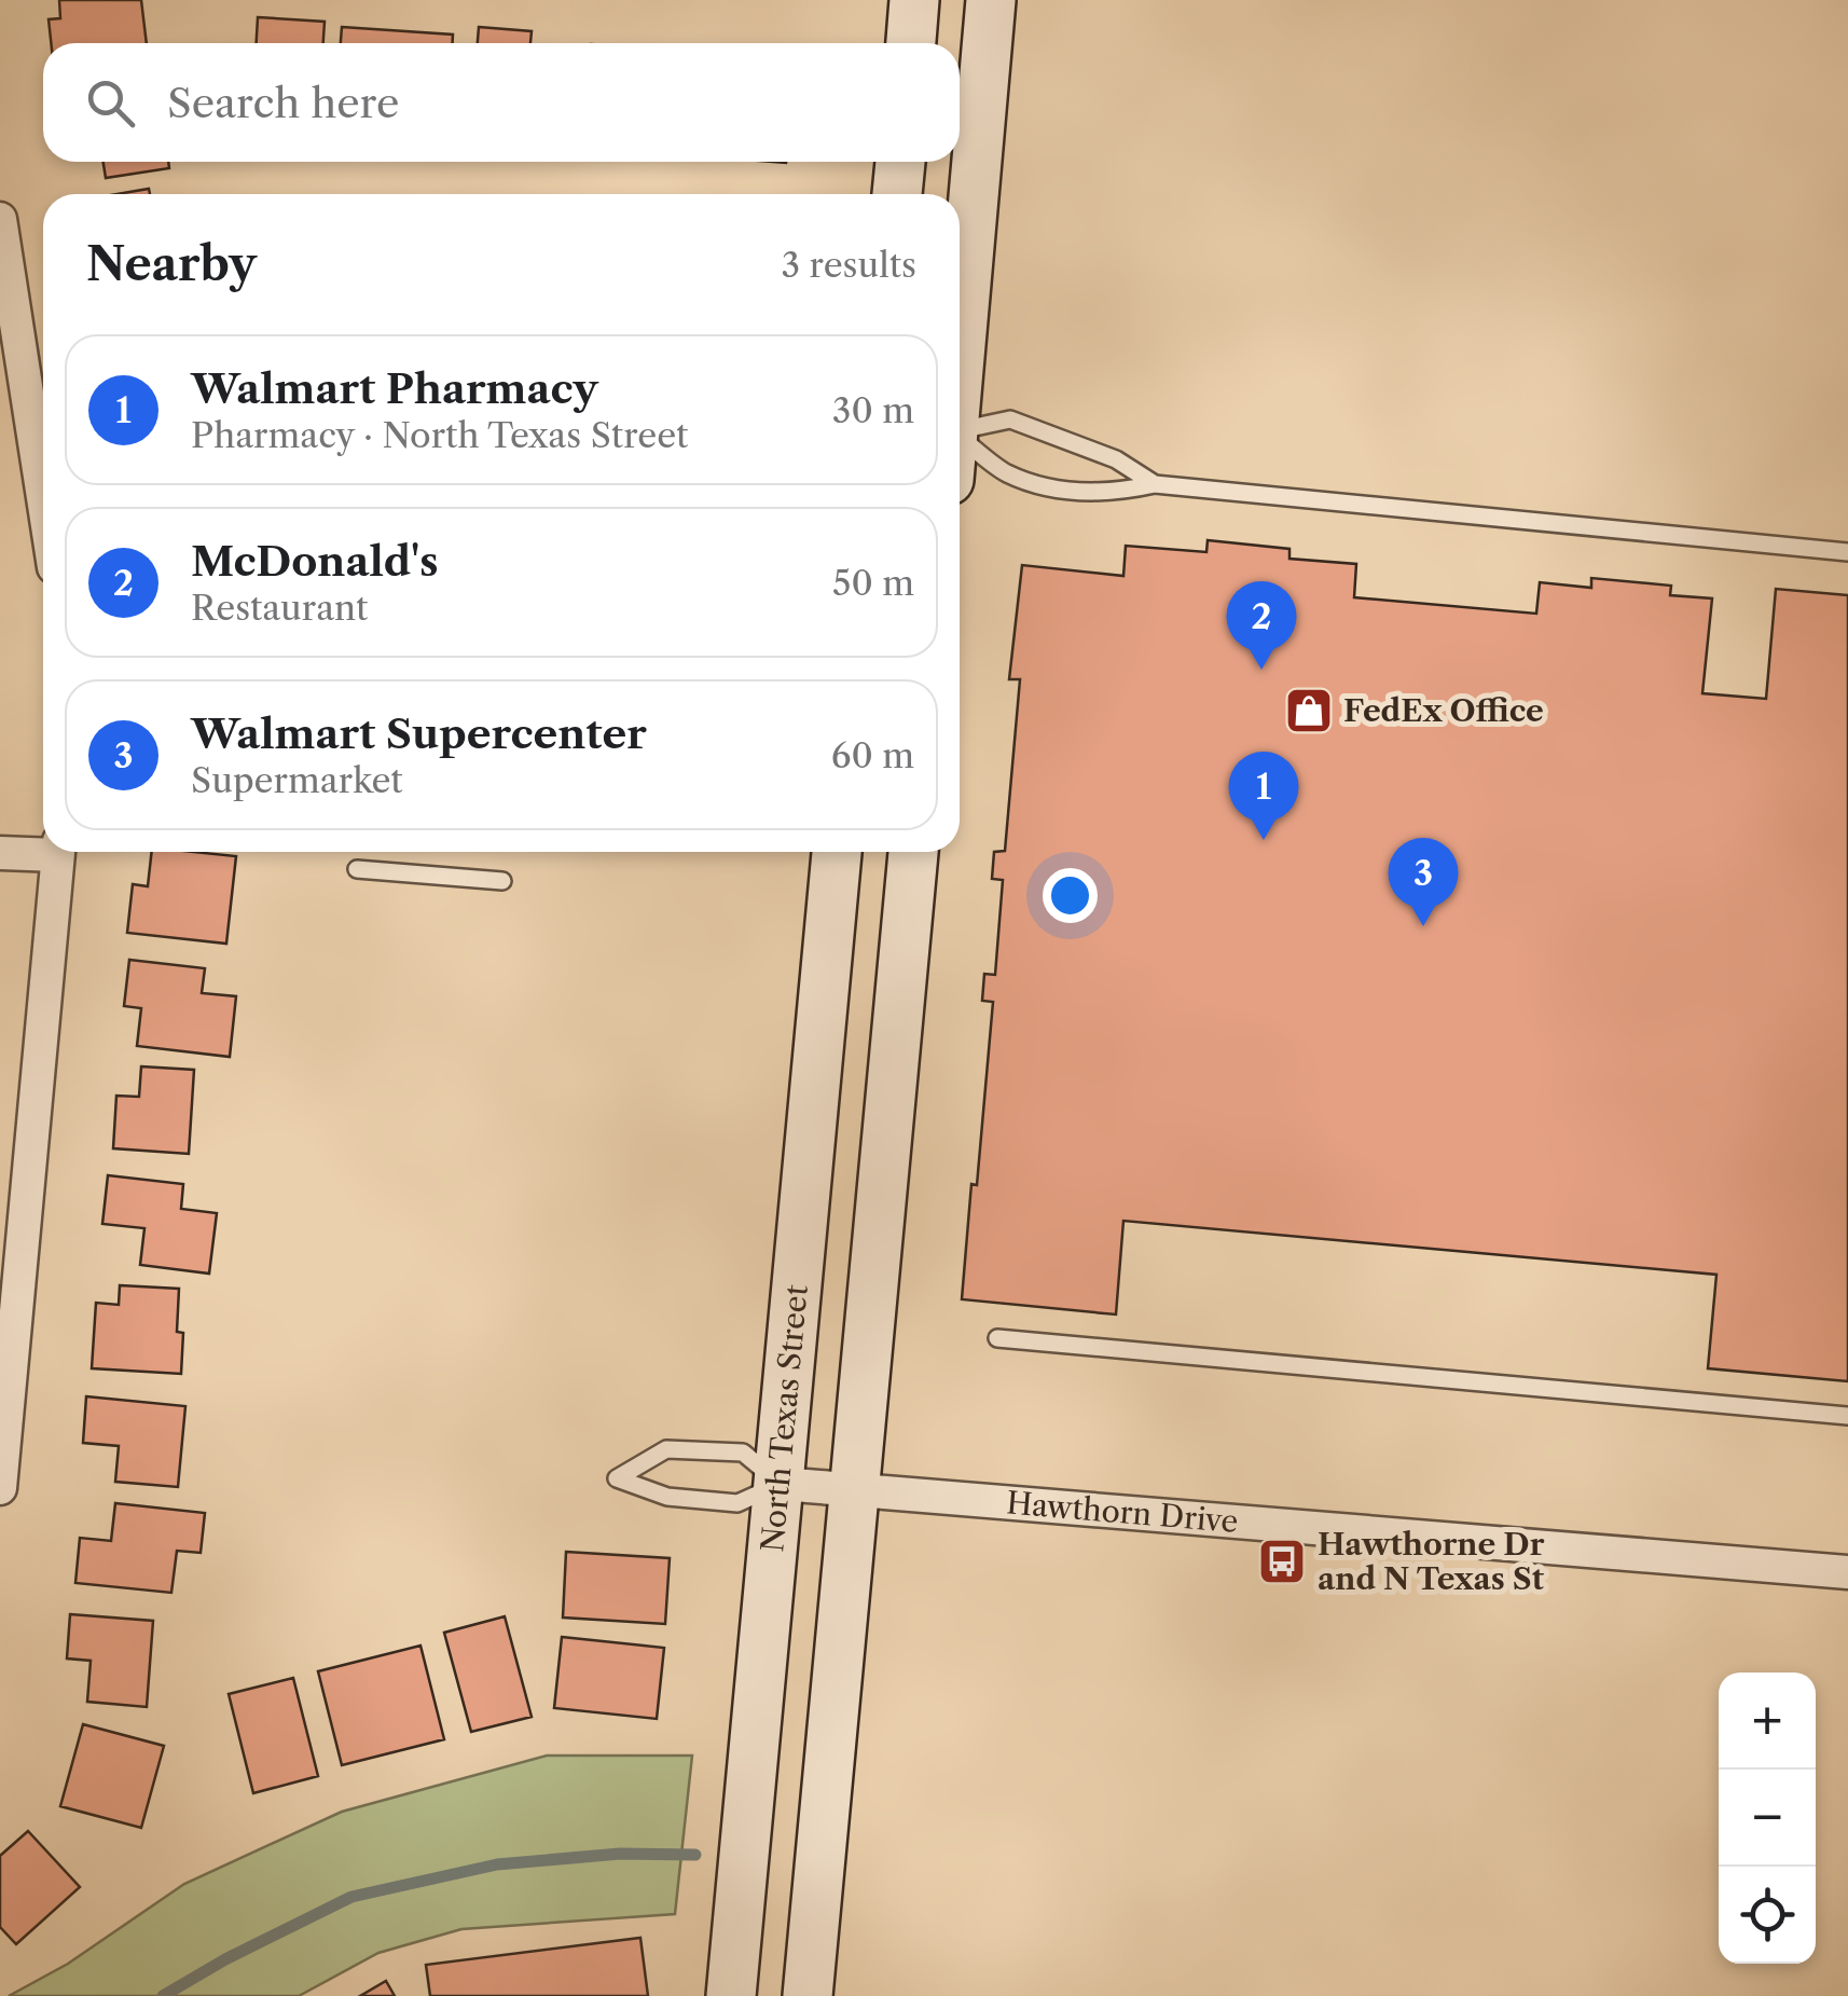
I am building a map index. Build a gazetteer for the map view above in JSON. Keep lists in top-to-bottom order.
{
  "streets": {
    "main road": ["North Texas Street"],
    "street": ["Hawthorn Drive"]
  },
  "crossings": [
    ["North Texas Street", "Hawthorn Drive"]
  ],
  "places": {
    "shop": ["FedEx Office"],
    "bus stop": ["Hawthorne Dr and N Texas St"]
  },
  "page": {
    "search": "Search here",
    "heading": ["Nearby", "3 results"],
    "list": [
      {
        "mark": "1",
        "name": "Walmart Pharmacy",
        "note": "Pharmacy · North Texas Street",
        "value": "30 m"
      },
      {
        "mark": "2",
        "name": "McDonald's",
        "note": "Restaurant",
        "value": "50 m"
      },
      {
        "mark": "3",
        "name": "Walmart Supercenter",
        "note": "Supermarket",
        "value": "60 m"
      }
    ],
    "pins": ["2", "1", "3"],
    "map_buttons": ["+", "−"]
  }
}
